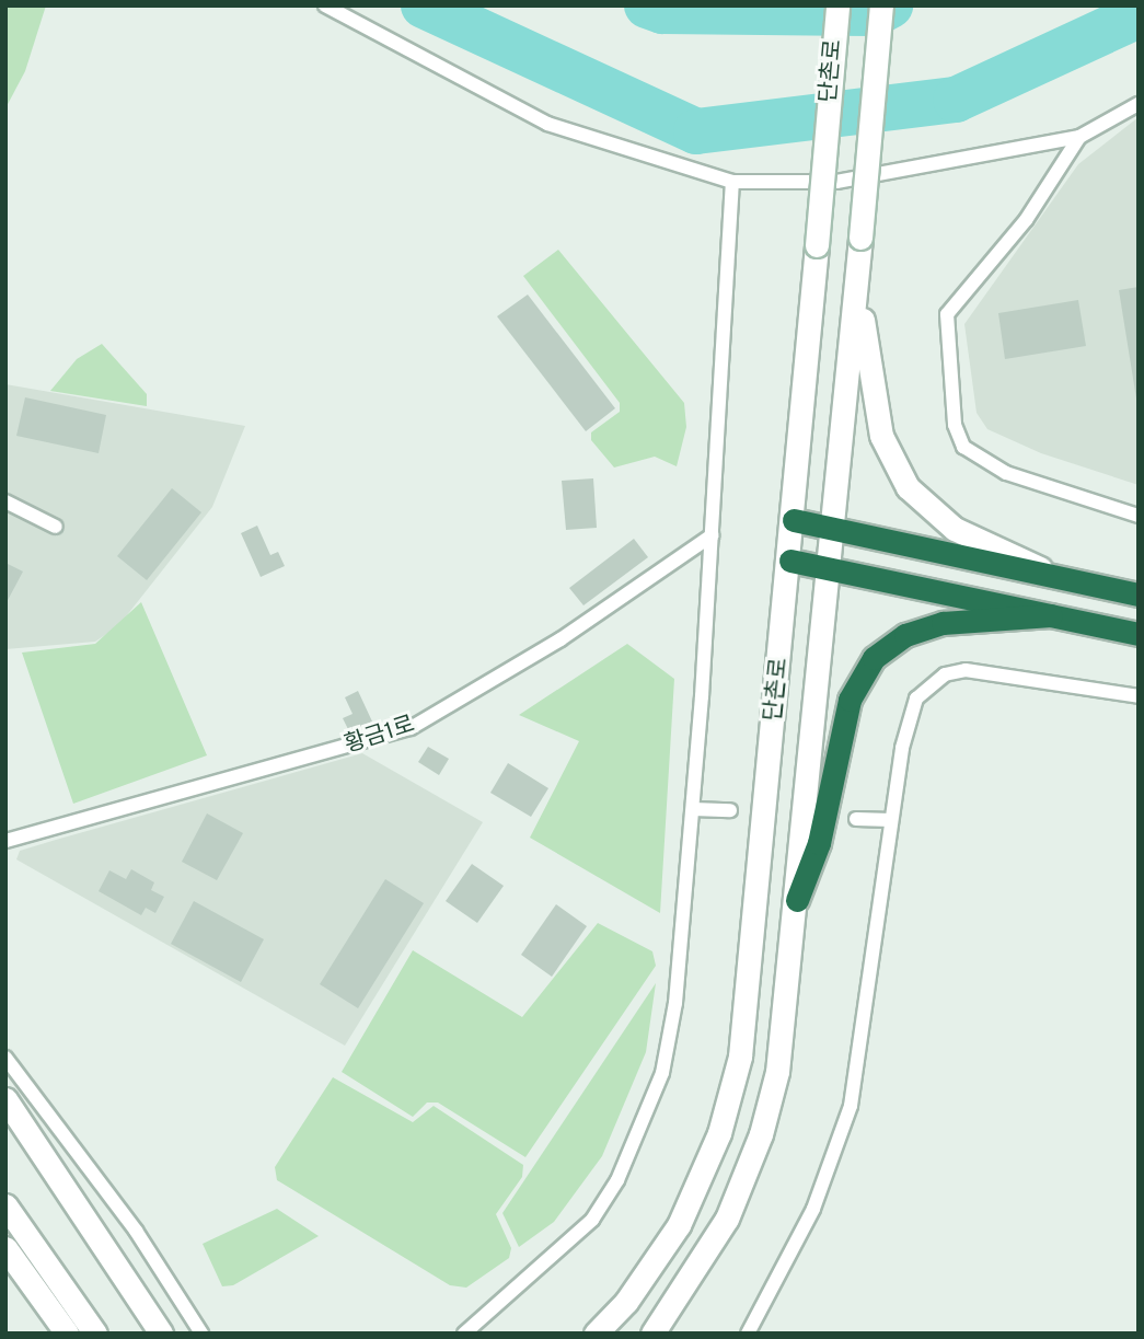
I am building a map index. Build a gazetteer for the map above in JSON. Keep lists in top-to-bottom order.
{
  "streets": {
    "main road": ["단촌로"],
    "lane": ["황금1로"]
  }
}
